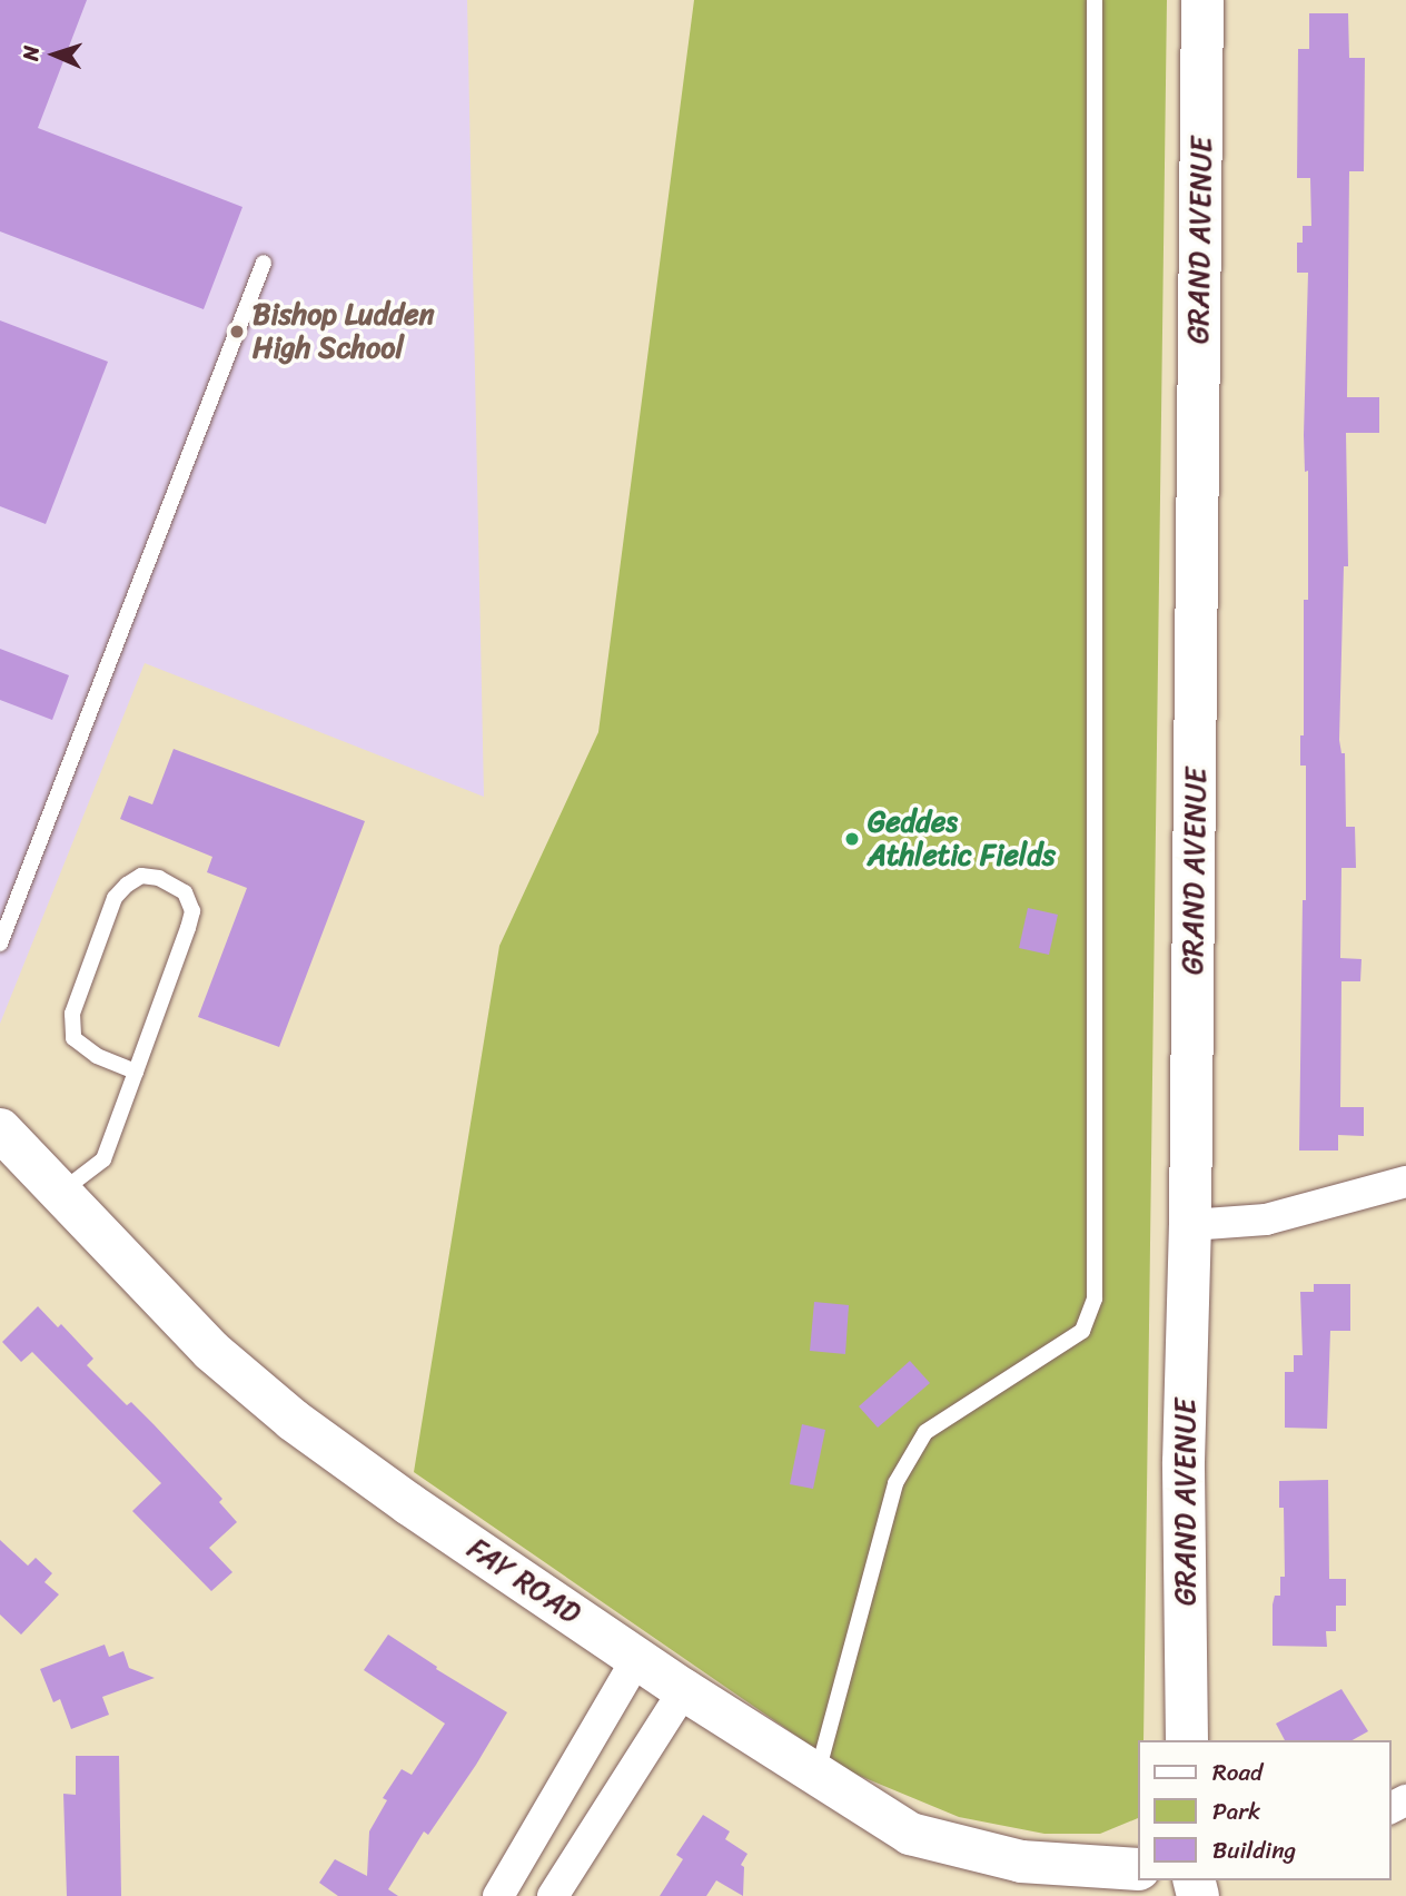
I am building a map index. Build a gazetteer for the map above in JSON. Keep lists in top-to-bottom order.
{
  "streets": {
    "street": ["GRAND AVENUE", "FAY ROAD"]
  },
  "places": ["Bishop Ludden High School", "Geddes Athletic Fields"],
  "legend": ["Road", "Park", "Building"],
  "north": "left"
}
